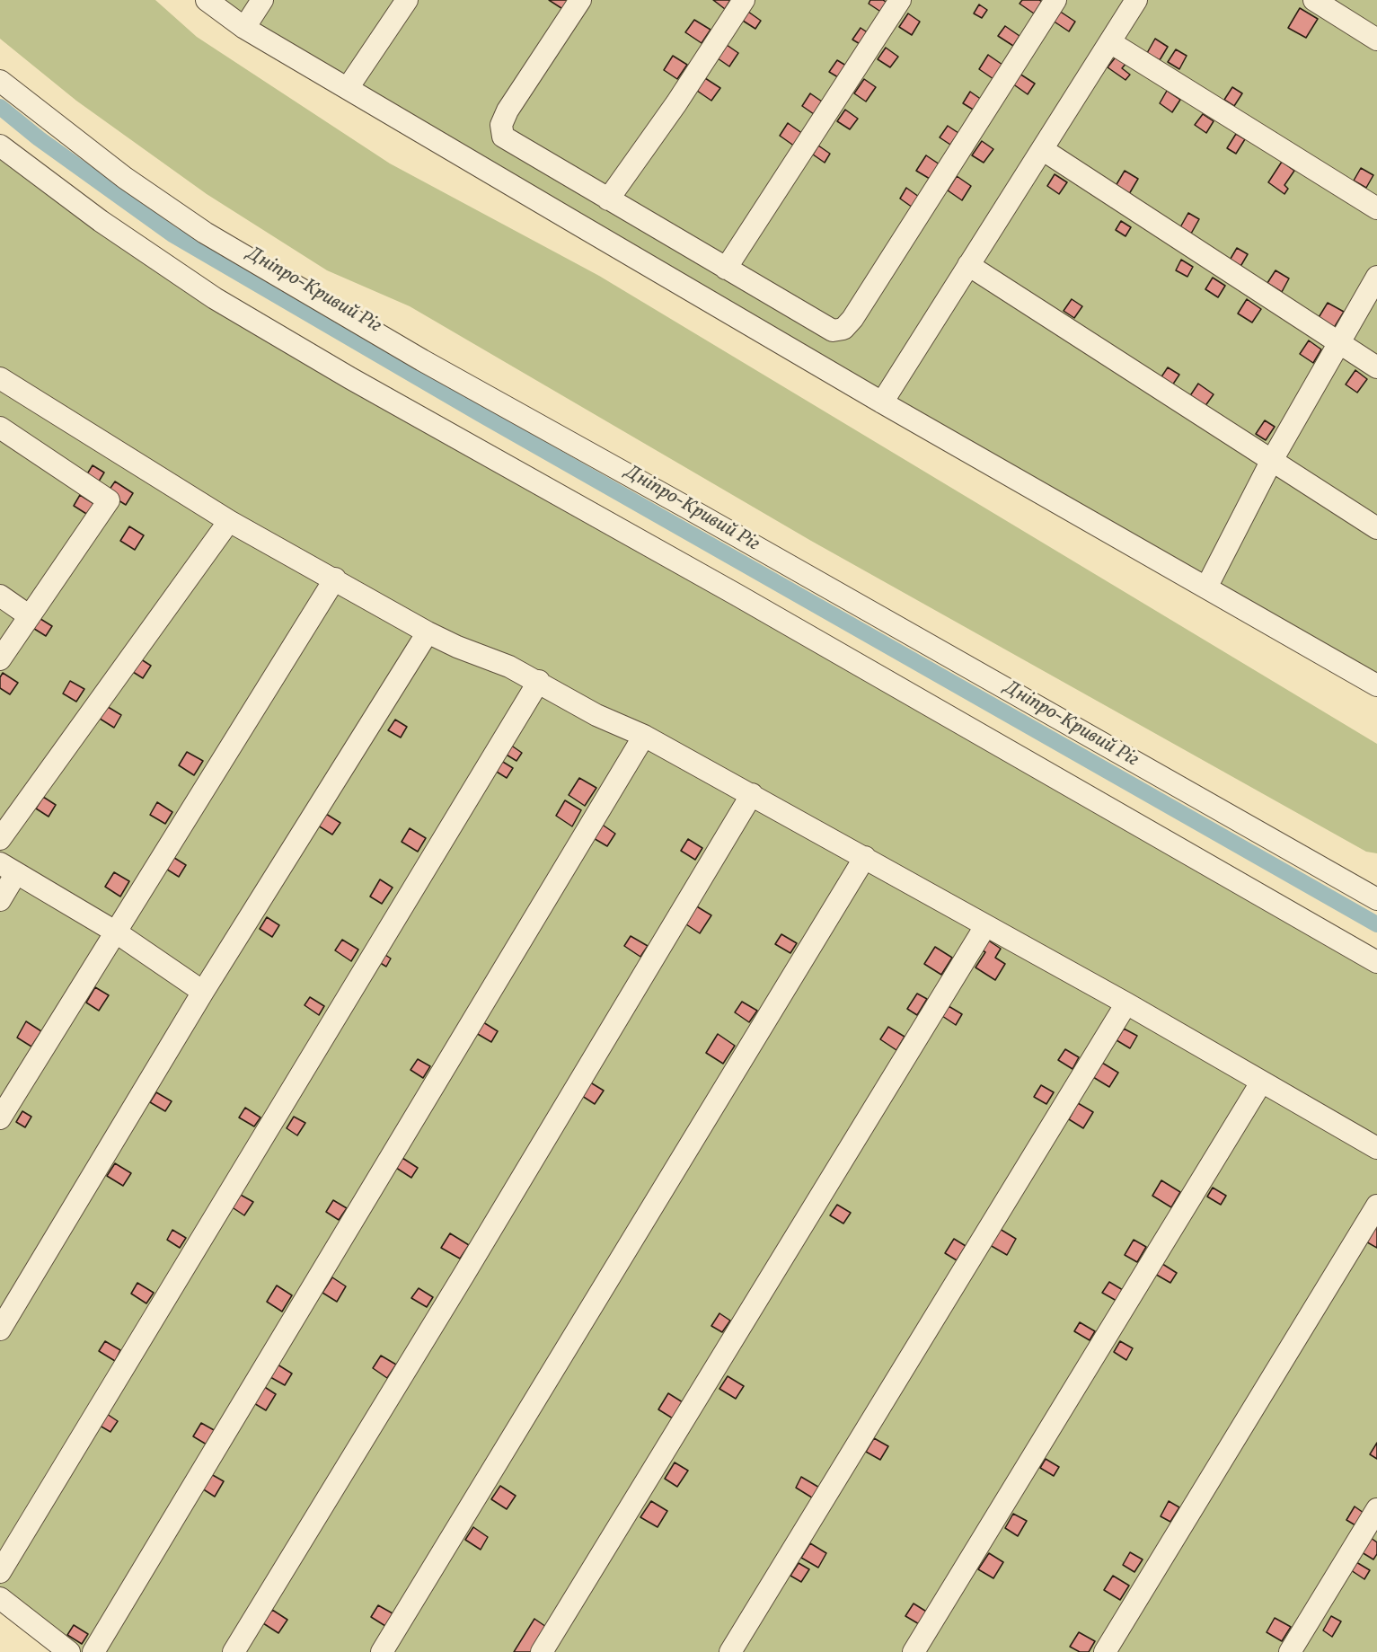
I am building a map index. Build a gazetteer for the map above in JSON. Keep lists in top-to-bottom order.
{
  "water": ["Дніпро-Кривий Ріг"]
}
